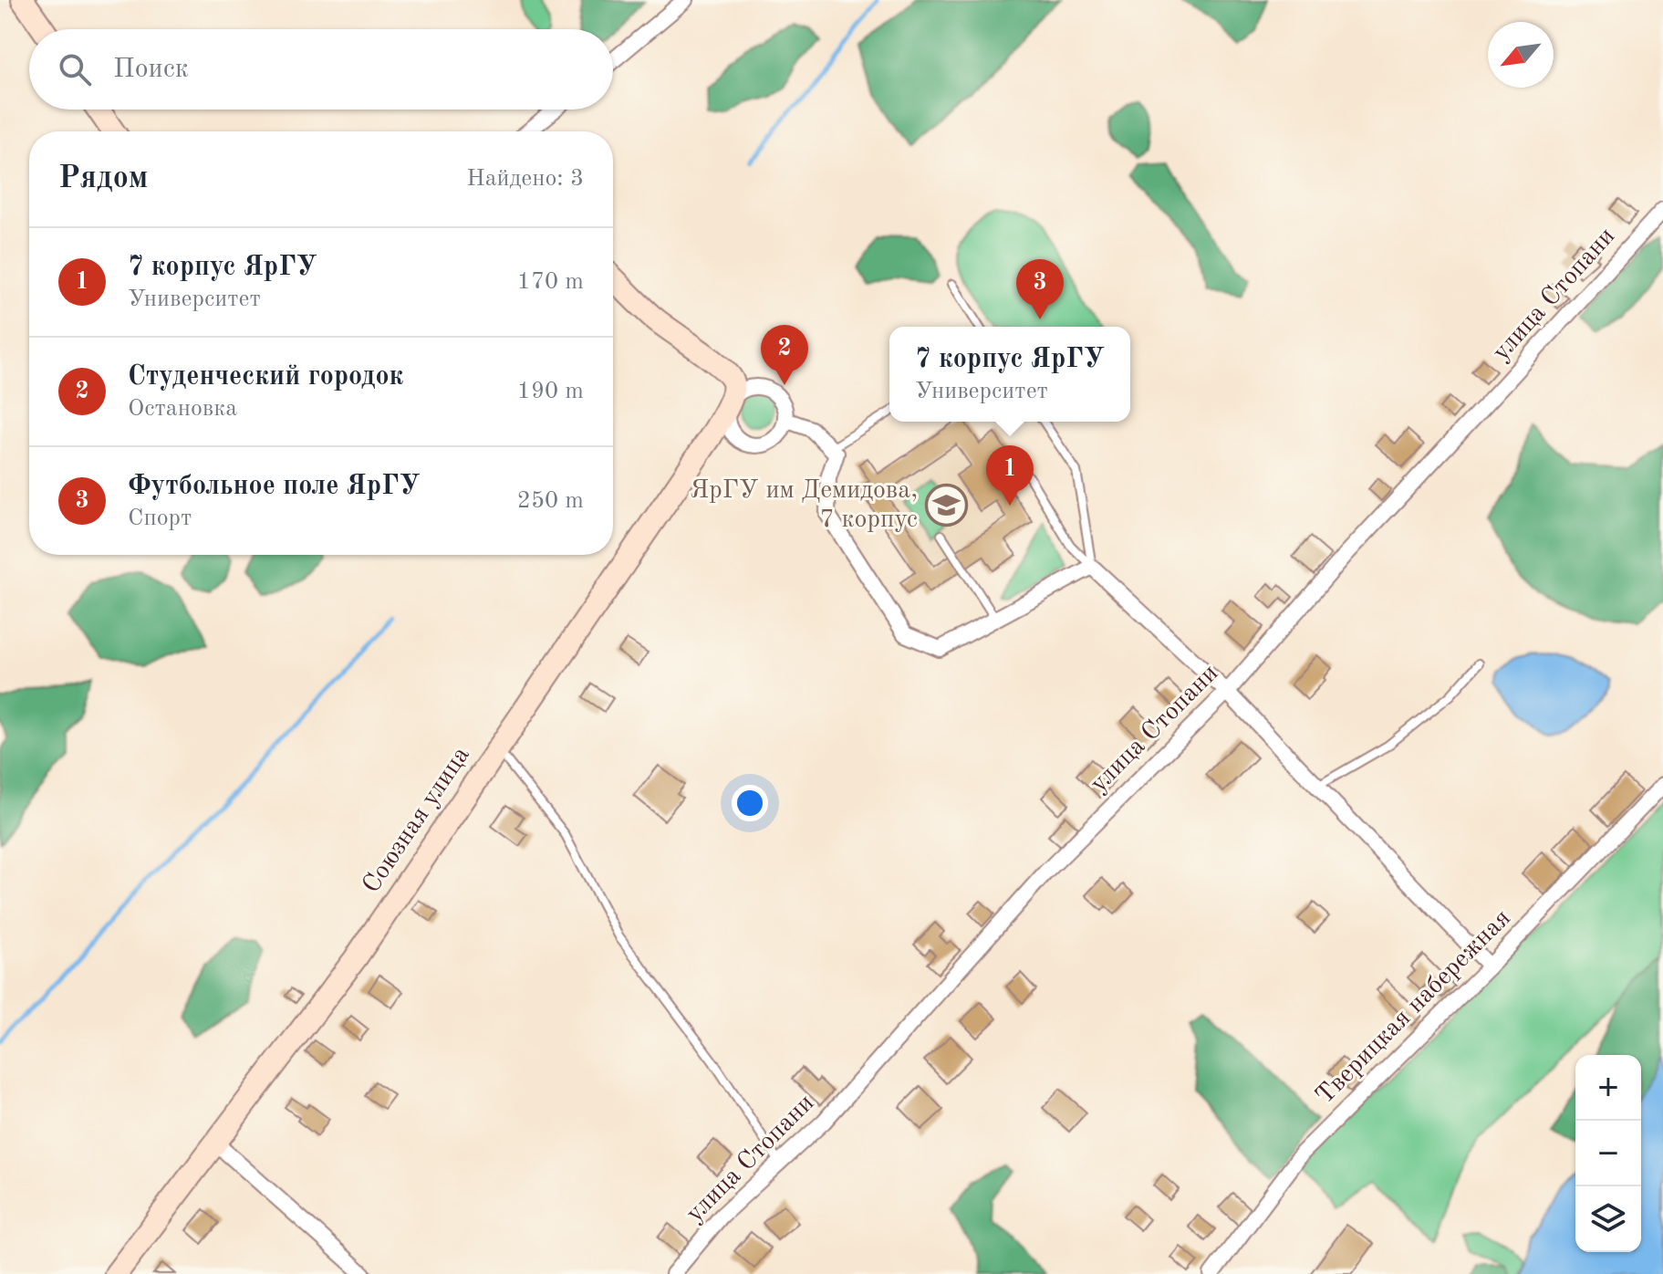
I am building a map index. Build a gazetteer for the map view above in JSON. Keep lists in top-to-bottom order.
{
  "streets": {
    "street": ["улица Стопани", "Союзная улица", "Тверицкая набережная"]
  },
  "places": {
    "school or university": ["ЯрГУ им Демидова, 7 корпус"]
  },
  "north": "bottom left",
  "page": {
    "search": "Поиск",
    "heading": ["Рядом", "Найдено: 3"],
    "list": [
      {
        "mark": "1",
        "name": "7 корпус ЯрГУ",
        "note": "Университет",
        "value": "170 m"
      },
      {
        "mark": "2",
        "name": "Студенческий городок",
        "note": "Остановка",
        "value": "190 m"
      },
      {
        "mark": "3",
        "name": "Футбольное поле ЯрГУ",
        "note": "Спорт",
        "value": "250 m"
      }
    ],
    "pins": ["3", "2", "1"],
    "popup": ["7 корпус ЯрГУ", "Университет"],
    "map_buttons": ["+", "−"]
  }
}
